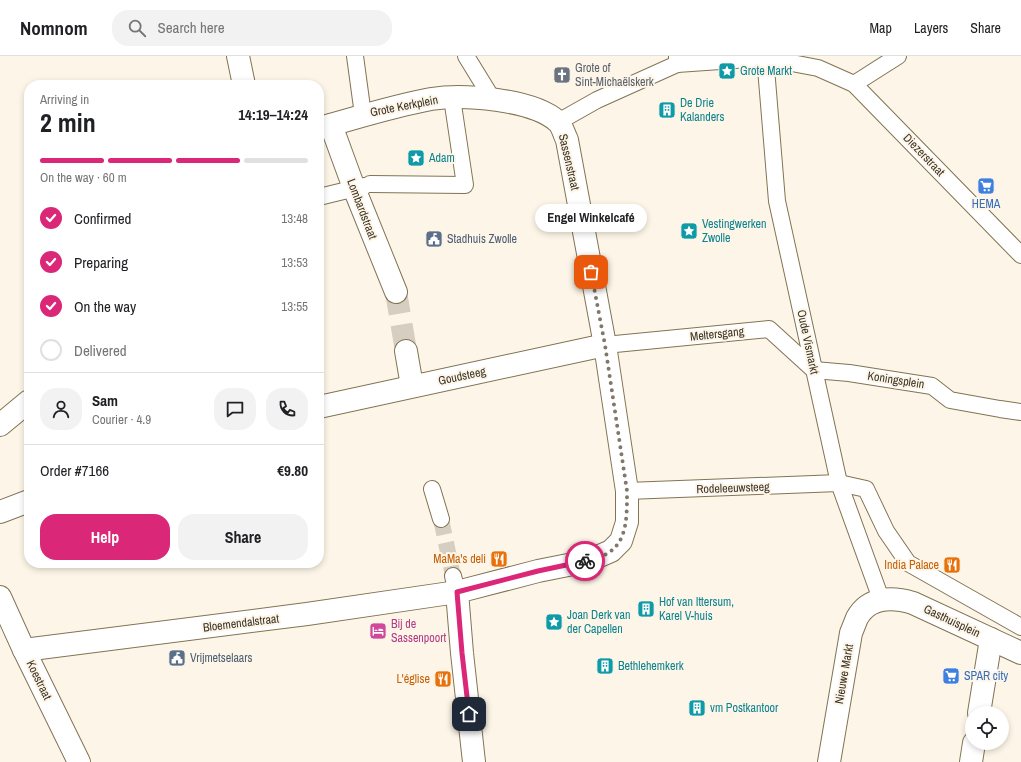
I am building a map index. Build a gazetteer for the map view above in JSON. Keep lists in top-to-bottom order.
{
  "streets": {
    "street": [
      "Grote Kerkplein",
      "Diezerstraat",
      "Sassenstraat",
      "Lombardstraat",
      "Meltersgang",
      "Oude Vismarkt",
      "Goudsteeg",
      "Koningsplein",
      "Rodeleeuwsteeg",
      "Gasthuisplein",
      "Bloemendalstraat",
      "Nieuwe Markt",
      "Koestraat"
    ]
  },
  "crossings": [
    ["Grote Kerkplein", "Sassenstraat"],
    ["Grote Kerkplein", "Lombardstraat"],
    ["Sassenstraat", "Meltersgang"],
    ["Sassenstraat", "Goudsteeg"],
    ["Sassenstraat", "Rodeleeuwsteeg"],
    ["Sassenstraat", "Bloemendalstraat"],
    ["Meltersgang", "Oude Vismarkt"],
    ["Meltersgang", "Goudsteeg"],
    ["Meltersgang", "Koningsplein"],
    ["Oude Vismarkt", "Koningsplein"],
    ["Oude Vismarkt", "Rodeleeuwsteeg"],
    ["Oude Vismarkt", "Gasthuisplein"],
    ["Oude Vismarkt", "Nieuwe Markt"],
    ["Gasthuisplein", "Nieuwe Markt"],
    ["Bloemendalstraat", "Koestraat"]
  ],
  "places": {
    "place": [
      "Grote Markt",
      "Adam",
      "Vestingwerken Zwolle",
      "Joan Derk van der Capellen"
    ],
    "church": ["Grote of Sint-Michaëlskerk"],
    "building": [
      "De Drie Kalanders",
      "Hof van Ittersum, Karel V-huis",
      "Bethlehemkerk",
      "vm Postkantoor"
    ],
    "supermarket": ["HEMA", "SPAR city"],
    "public building": ["Stadhuis Zwolle", "Vrijmetselaars"],
    "other": ["Engel Winkelcafé"],
    "restaurant": ["MaMa's deli", "India Palace", "L'église"],
    "hotel": ["Bij de Sassenpoort"]
  },
  "page": {
    "header": "Nomnom",
    "search": "Search here",
    "nav": ["Map", "Layers", "Share"],
    "heading": ["2 min", "Arriving in", "14:19–14:24"],
    "panel": [
      "Sam",
      "Courier · 4.9",
      "Order #7166",
      "€9.80"
    ],
    "bar": "On the way · 60 m",
    "list": [
      ["Confirmed", "13:48"],
      ["Preparing", "13:53"],
      ["On the way", "13:55"],
      "Delivered"
    ],
    "bubble": "Engel Winkelcafé",
    "buttons": ["Help", "Share"]
  }
}
